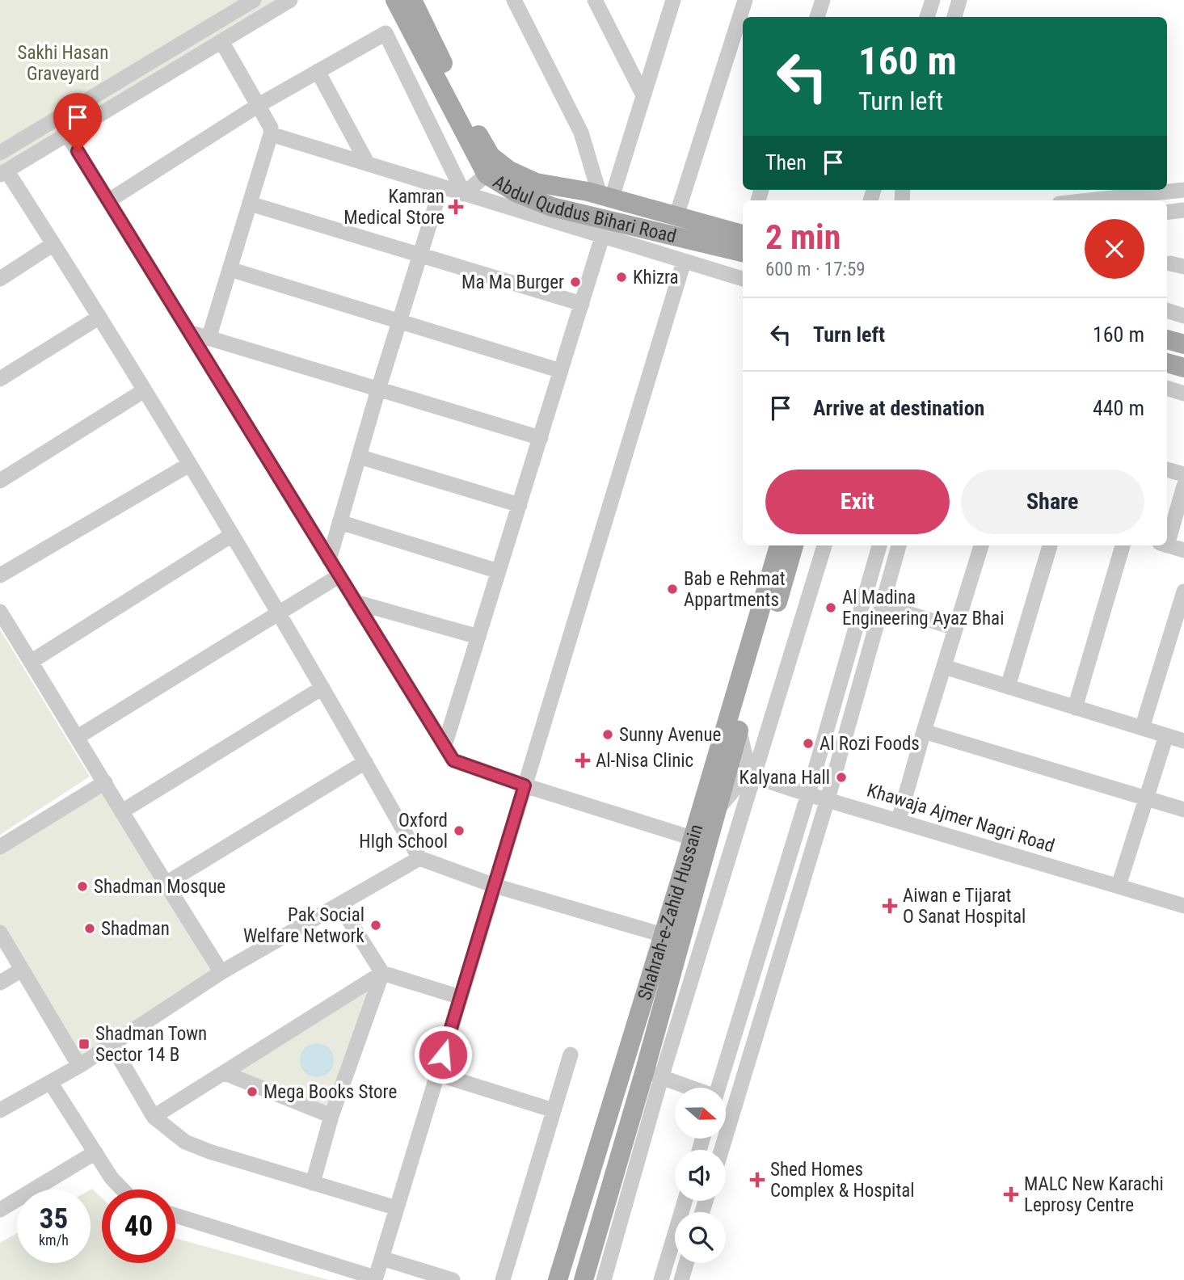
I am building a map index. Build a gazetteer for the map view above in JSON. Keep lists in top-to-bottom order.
{
  "streets": {
    "main road": ["Abdul Quddus Bihari Road", "Shahrah-e-Zahid Hussain"],
    "street": ["Khawaja Ajmer Nagri Road"]
  },
  "crossings": [
    ["Khawaja Ajmer Nagri Road", "Shahrah-e-Zahid Hussain"]
  ],
  "parks": ["Sakhi Hasan Graveyard"],
  "places": {
    "health": [
      "Kamran Medical Store",
      "Al-Nisa Clinic",
      "Aiwan e Tijarat O Sanat Hospital",
      "Shed Homes Complex & Hospital",
      "MALC New Karachi Leprosy Centre"
    ],
    "other": [
      "Khizra",
      "Ma Ma Burger",
      "Bab e Rehmat Appartments",
      "Al Madina Engineering Ayaz Bhai",
      "Sunny Avenue",
      "Al Rozi Foods",
      "Kalyana Hall",
      "Oxford HIgh School",
      "Shadman Mosque",
      "Pak Social Welfare Network",
      "Shadman",
      "Mega Books Store"
    ],
    "transit": ["Shadman Town Sector 14 B"]
  },
  "north": "right",
  "page": {
    "turn": ["160 m", "Turn left"],
    "then": "Then",
    "heading": ["2 min", "600 m · 17:59"],
    "list": [
      {
        "name": "Turn left",
        "value": "160 m"
      },
      {
        "name": "Arrive at destination",
        "value": "440 m"
      }
    ],
    "buttons": ["Exit", "Share"],
    "speed": "35 km/h",
    "limit": "40"
  }
}
